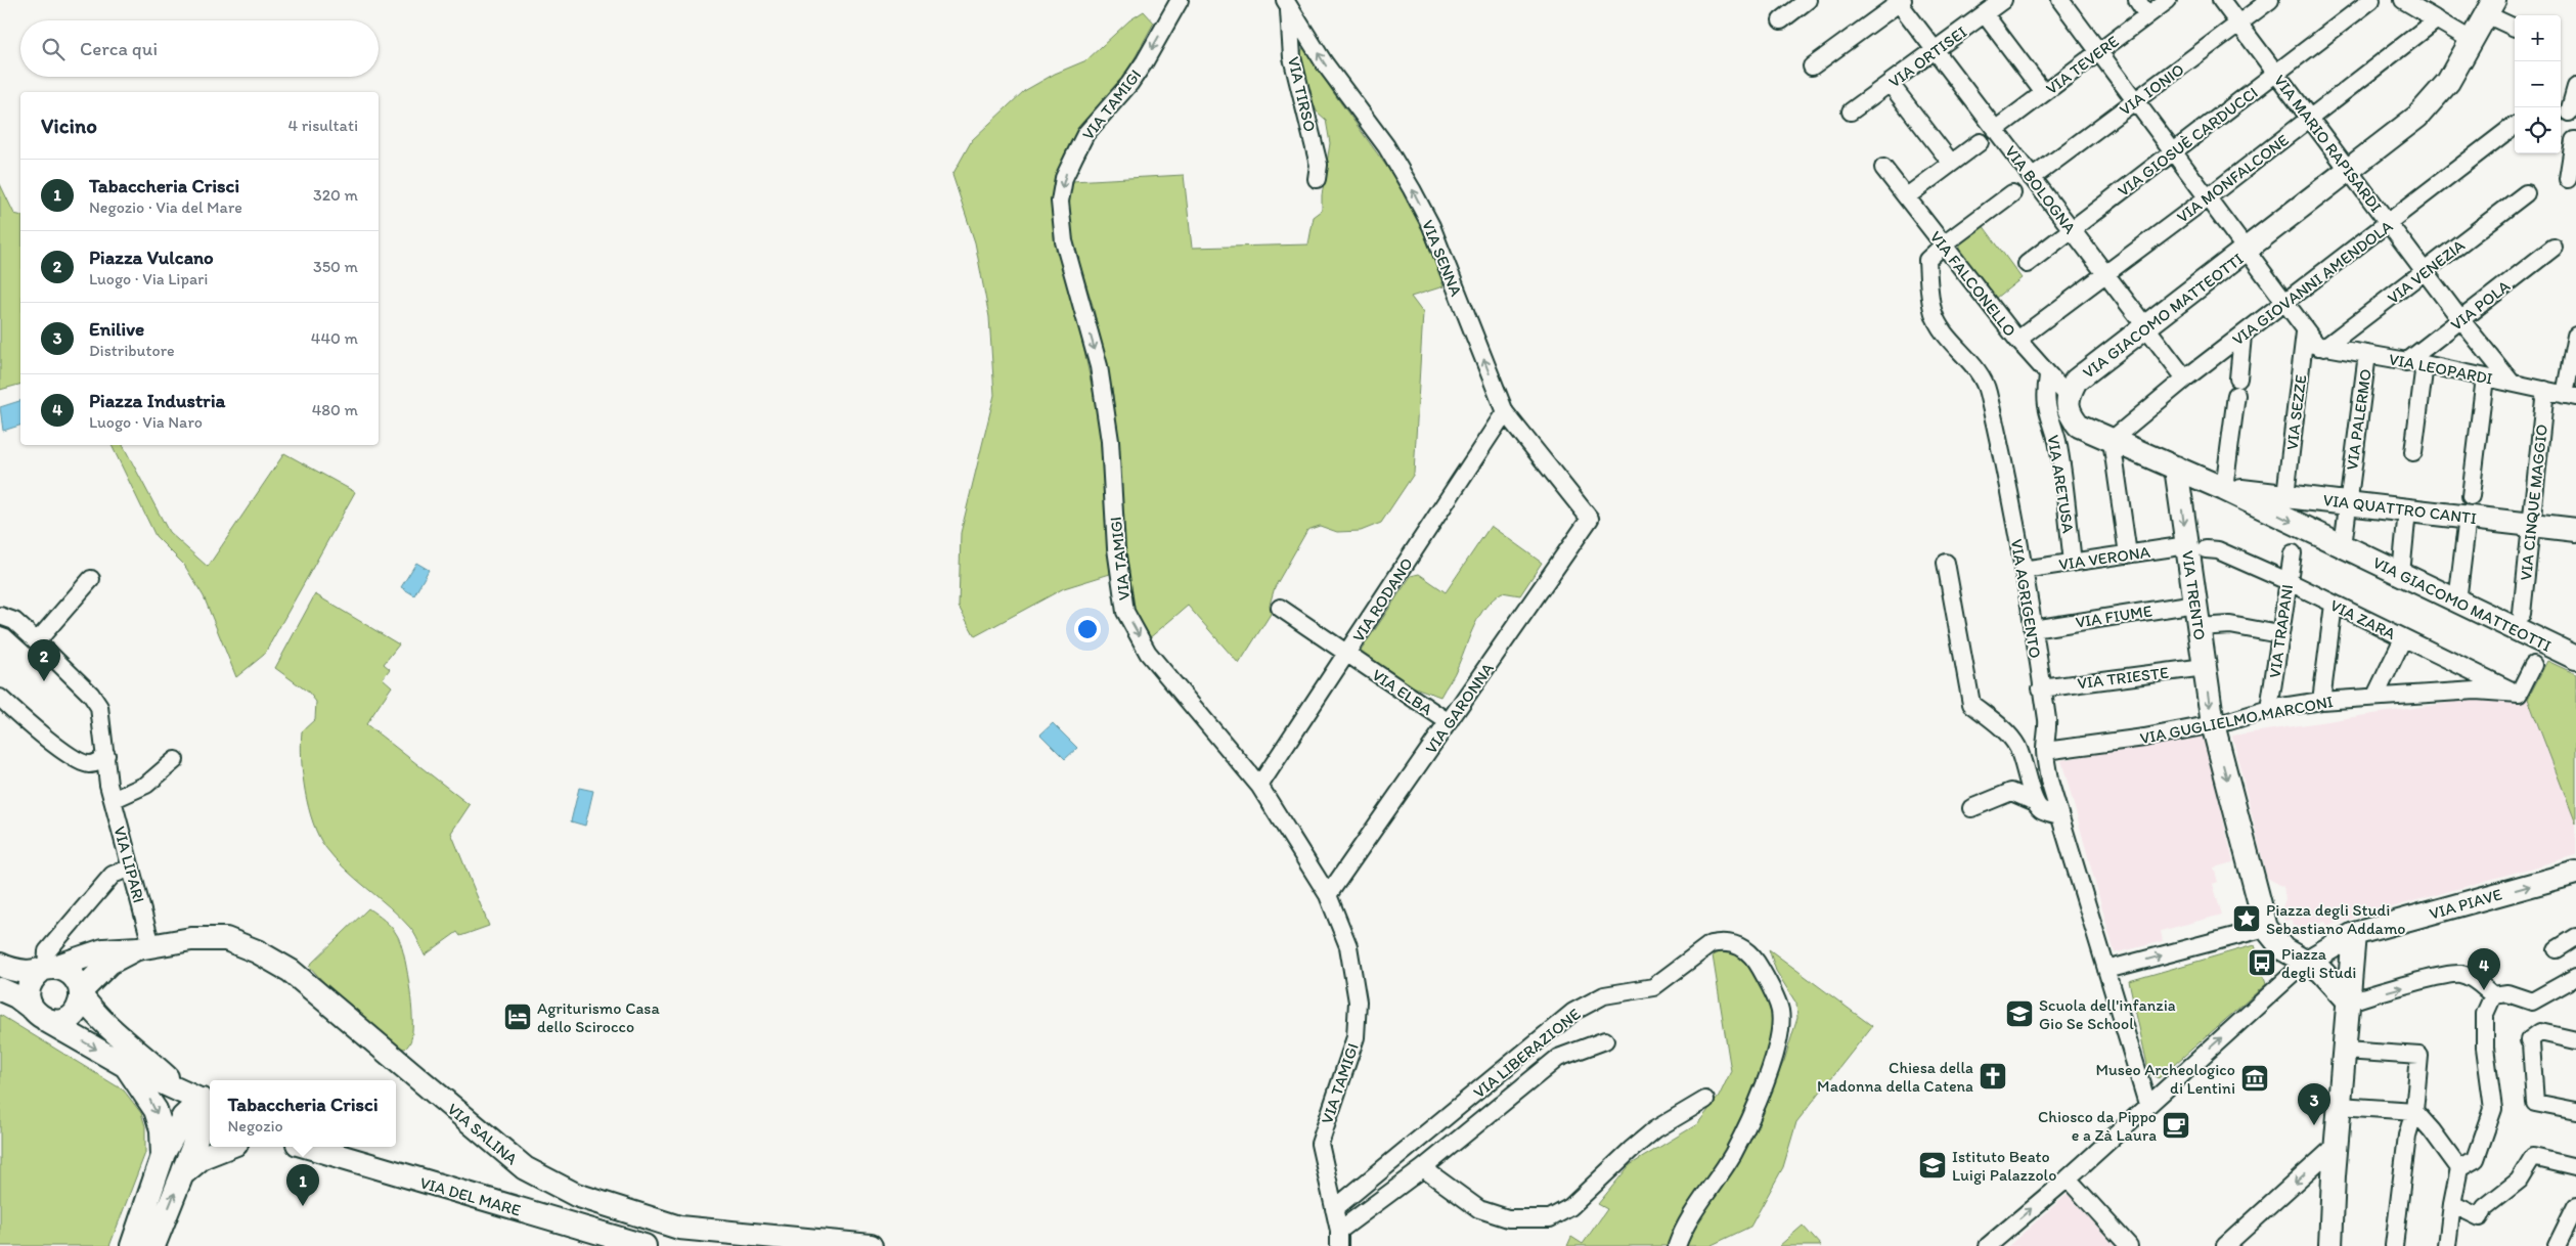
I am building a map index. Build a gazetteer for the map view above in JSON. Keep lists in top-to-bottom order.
{
  "streets": {
    "main road": [
      "VIA GIACOMO MATTEOTTI",
      "VIA QUATTRO CANTI",
      "VIA TRENTO",
      "VIA PIAVE",
      "VIA SALINA",
      "VIA DEL MARE"
    ],
    "street": [
      "VIA ORTISEI",
      "VIA TEVERE",
      "VIA IONIO",
      "VIA TIRSO",
      "VIA TAMIGI",
      "VIA GIOSUÈ CARDUCCI",
      "VIA MARIO RAPISARDI",
      "VIA MONFALCONE",
      "VIA BOLOGNA",
      "VIA SENNA",
      "VIA VENEZIA",
      "VIA GIOVANNI AMENDOLA",
      "VIA FALCONELLO",
      "VIA POLA",
      "VIA LEOPARDI",
      "VIA SEZZE",
      "VIA PALERMO",
      "VIA ARETUSA",
      "VIA CINQUE MAGGIO",
      "VIA VERONA",
      "VIA AGRIGENTO",
      "VIA RODANO",
      "VIA FIUME",
      "VIA ZARA",
      "VIA TRAPANI",
      "VIA TRIESTE",
      "VIA ELBA",
      "VIA GARONNA",
      "VIA GUGLIELMO MARCONI",
      "VIA LIPARI",
      "VIA LIBERAZIONE"
    ]
  },
  "crossings": [
    ["VIA ORTISEI", "VIA BOLOGNA"],
    ["VIA TEVERE", "VIA BOLOGNA"],
    ["VIA IONIO", "VIA MARIO RAPISARDI"],
    ["VIA IONIO", "VIA BOLOGNA"],
    ["VIA TIRSO", "VIA SENNA"],
    ["VIA TAMIGI", "VIA RODANO"],
    ["VIA TAMIGI", "VIA GARONNA"],
    ["VIA TAMIGI", "VIA LIBERAZIONE"],
    ["VIA GIOSUÈ CARDUCCI", "VIA MARIO RAPISARDI"],
    ["VIA GIOSUÈ CARDUCCI", "VIA BOLOGNA"],
    ["VIA MARIO RAPISARDI", "VIA MONFALCONE"],
    ["VIA MARIO RAPISARDI", "VIA VENEZIA"],
    ["VIA MARIO RAPISARDI", "VIA GIOVANNI AMENDOLA"],
    ["VIA MARIO RAPISARDI", "VIA POLA"],
    ["VIA MARIO RAPISARDI", "VIA GIACOMO MATTEOTTI"],
    ["VIA MARIO RAPISARDI", "VIA LEOPARDI"],
    ["VIA MONFALCONE", "VIA BOLOGNA"],
    ["VIA BOLOGNA", "VIA GIOVANNI AMENDOLA"],
    ["VIA BOLOGNA", "VIA GIACOMO MATTEOTTI"],
    ["VIA SENNA", "VIA RODANO"],
    ["VIA SENNA", "VIA GARONNA"],
    ["VIA VENEZIA", "VIA LEOPARDI"],
    ["VIA VENEZIA", "VIA SEZZE"],
    ["VIA GIOVANNI AMENDOLA", "VIA GIACOMO MATTEOTTI"],
    ["VIA FALCONELLO", "VIA GIACOMO MATTEOTTI"],
    ["VIA FALCONELLO", "VIA ARETUSA"],
    ["VIA FALCONELLO", "VIA AGRIGENTO"],
    ["VIA POLA", "VIA LEOPARDI"],
    ["VIA GIACOMO MATTEOTTI", "VIA PALERMO"],
    ["VIA GIACOMO MATTEOTTI", "VIA QUATTRO CANTI"],
    ["VIA GIACOMO MATTEOTTI", "VIA TRENTO"],
    ["VIA LEOPARDI", "VIA SEZZE"],
    ["VIA LEOPARDI", "VIA PALERMO"],
    ["VIA LEOPARDI", "VIA CINQUE MAGGIO"],
    ["VIA SEZZE", "VIA QUATTRO CANTI"],
    ["VIA PALERMO", "VIA QUATTRO CANTI"],
    ["VIA ARETUSA", "VIA VERONA"],
    ["VIA CINQUE MAGGIO", "VIA QUATTRO CANTI"],
    ["VIA VERONA", "VIA TRENTO"],
    ["VIA VERONA", "VIA AGRIGENTO"],
    ["VIA VERONA", "VIA ZARA"],
    ["VIA TRENTO", "VIA FIUME"],
    ["VIA TRENTO", "VIA ZARA"],
    ["VIA TRENTO", "VIA TRIESTE"],
    ["VIA TRENTO", "VIA GUGLIELMO MARCONI"],
    ["VIA AGRIGENTO", "VIA FIUME"],
    ["VIA AGRIGENTO", "VIA TRIESTE"],
    ["VIA AGRIGENTO", "VIA GUGLIELMO MARCONI"],
    ["VIA RODANO", "VIA ELBA"],
    ["VIA ZARA", "VIA TRAPANI"],
    ["VIA ZARA", "VIA GUGLIELMO MARCONI"],
    ["VIA TRAPANI", "VIA GUGLIELMO MARCONI"],
    ["VIA ELBA", "VIA GARONNA"],
    ["VIA LIPARI", "VIA SALINA"]
  ],
  "one_way": [
    "VIA TAMIGI",
    "VIA SENNA",
    "VIA TRENTO",
    "VIA PIAVE"
  ],
  "places": {
    "place": ["Piazza degli Studi Sebastiano Addamo"],
    "bus stop": ["Piazza degli Studi"],
    "school or university": ["Scuola dell'infanzia Gio Se School", "Istituto Beato Luigi Palazzolo"],
    "hotel": ["Agriturismo Casa dello Scirocco"],
    "church": ["Chiesa della Madonna della Catena"],
    "museum": ["Museo Archeologico di Lentini"],
    "cafe": ["Chiosco da Pippo e a Zà Laura"]
  },
  "page": {
    "map_buttons": ["+", "−"],
    "search": "Cerca qui",
    "heading": ["Vicino", "4 risultati"],
    "list": [
      {
        "mark": "1",
        "name": "Tabaccheria Crisci",
        "note": "Negozio · Via del Mare",
        "value": "320 m"
      },
      {
        "mark": "2",
        "name": "Piazza Vulcano",
        "note": "Luogo · Via Lipari",
        "value": "350 m"
      },
      {
        "mark": "3",
        "name": "Enilive",
        "note": "Distributore",
        "value": "440 m"
      },
      {
        "mark": "4",
        "name": "Piazza Industria",
        "note": "Luogo · Via Naro",
        "value": "480 m"
      }
    ],
    "pins": [
      "2",
      "4",
      "3",
      "1"
    ],
    "popup": ["Tabaccheria Crisci", "Negozio"]
  }
}
